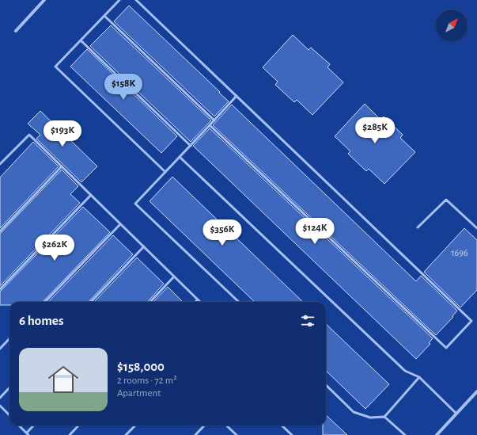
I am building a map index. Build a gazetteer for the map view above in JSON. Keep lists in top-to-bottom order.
{
  "house_numbers": ["1696"],
  "north": "top right",
  "page": {
    "price": [
      "$158K",
      "$285K",
      "$193K",
      "$124K",
      "$356K",
      "$262K"
    ],
    "heading": "6 homes",
    "list": [
      {
        "name": "$158,000",
        "note": "2 rooms · 72 m² · Apartment"
      }
    ]
  }
}
